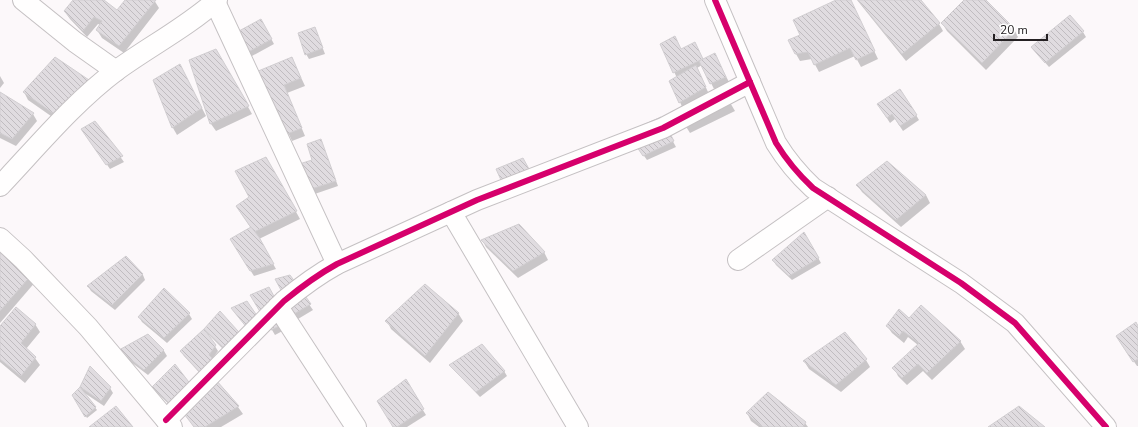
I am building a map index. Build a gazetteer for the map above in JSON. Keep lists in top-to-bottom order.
{
  "scale_bar": "20 m"
}
